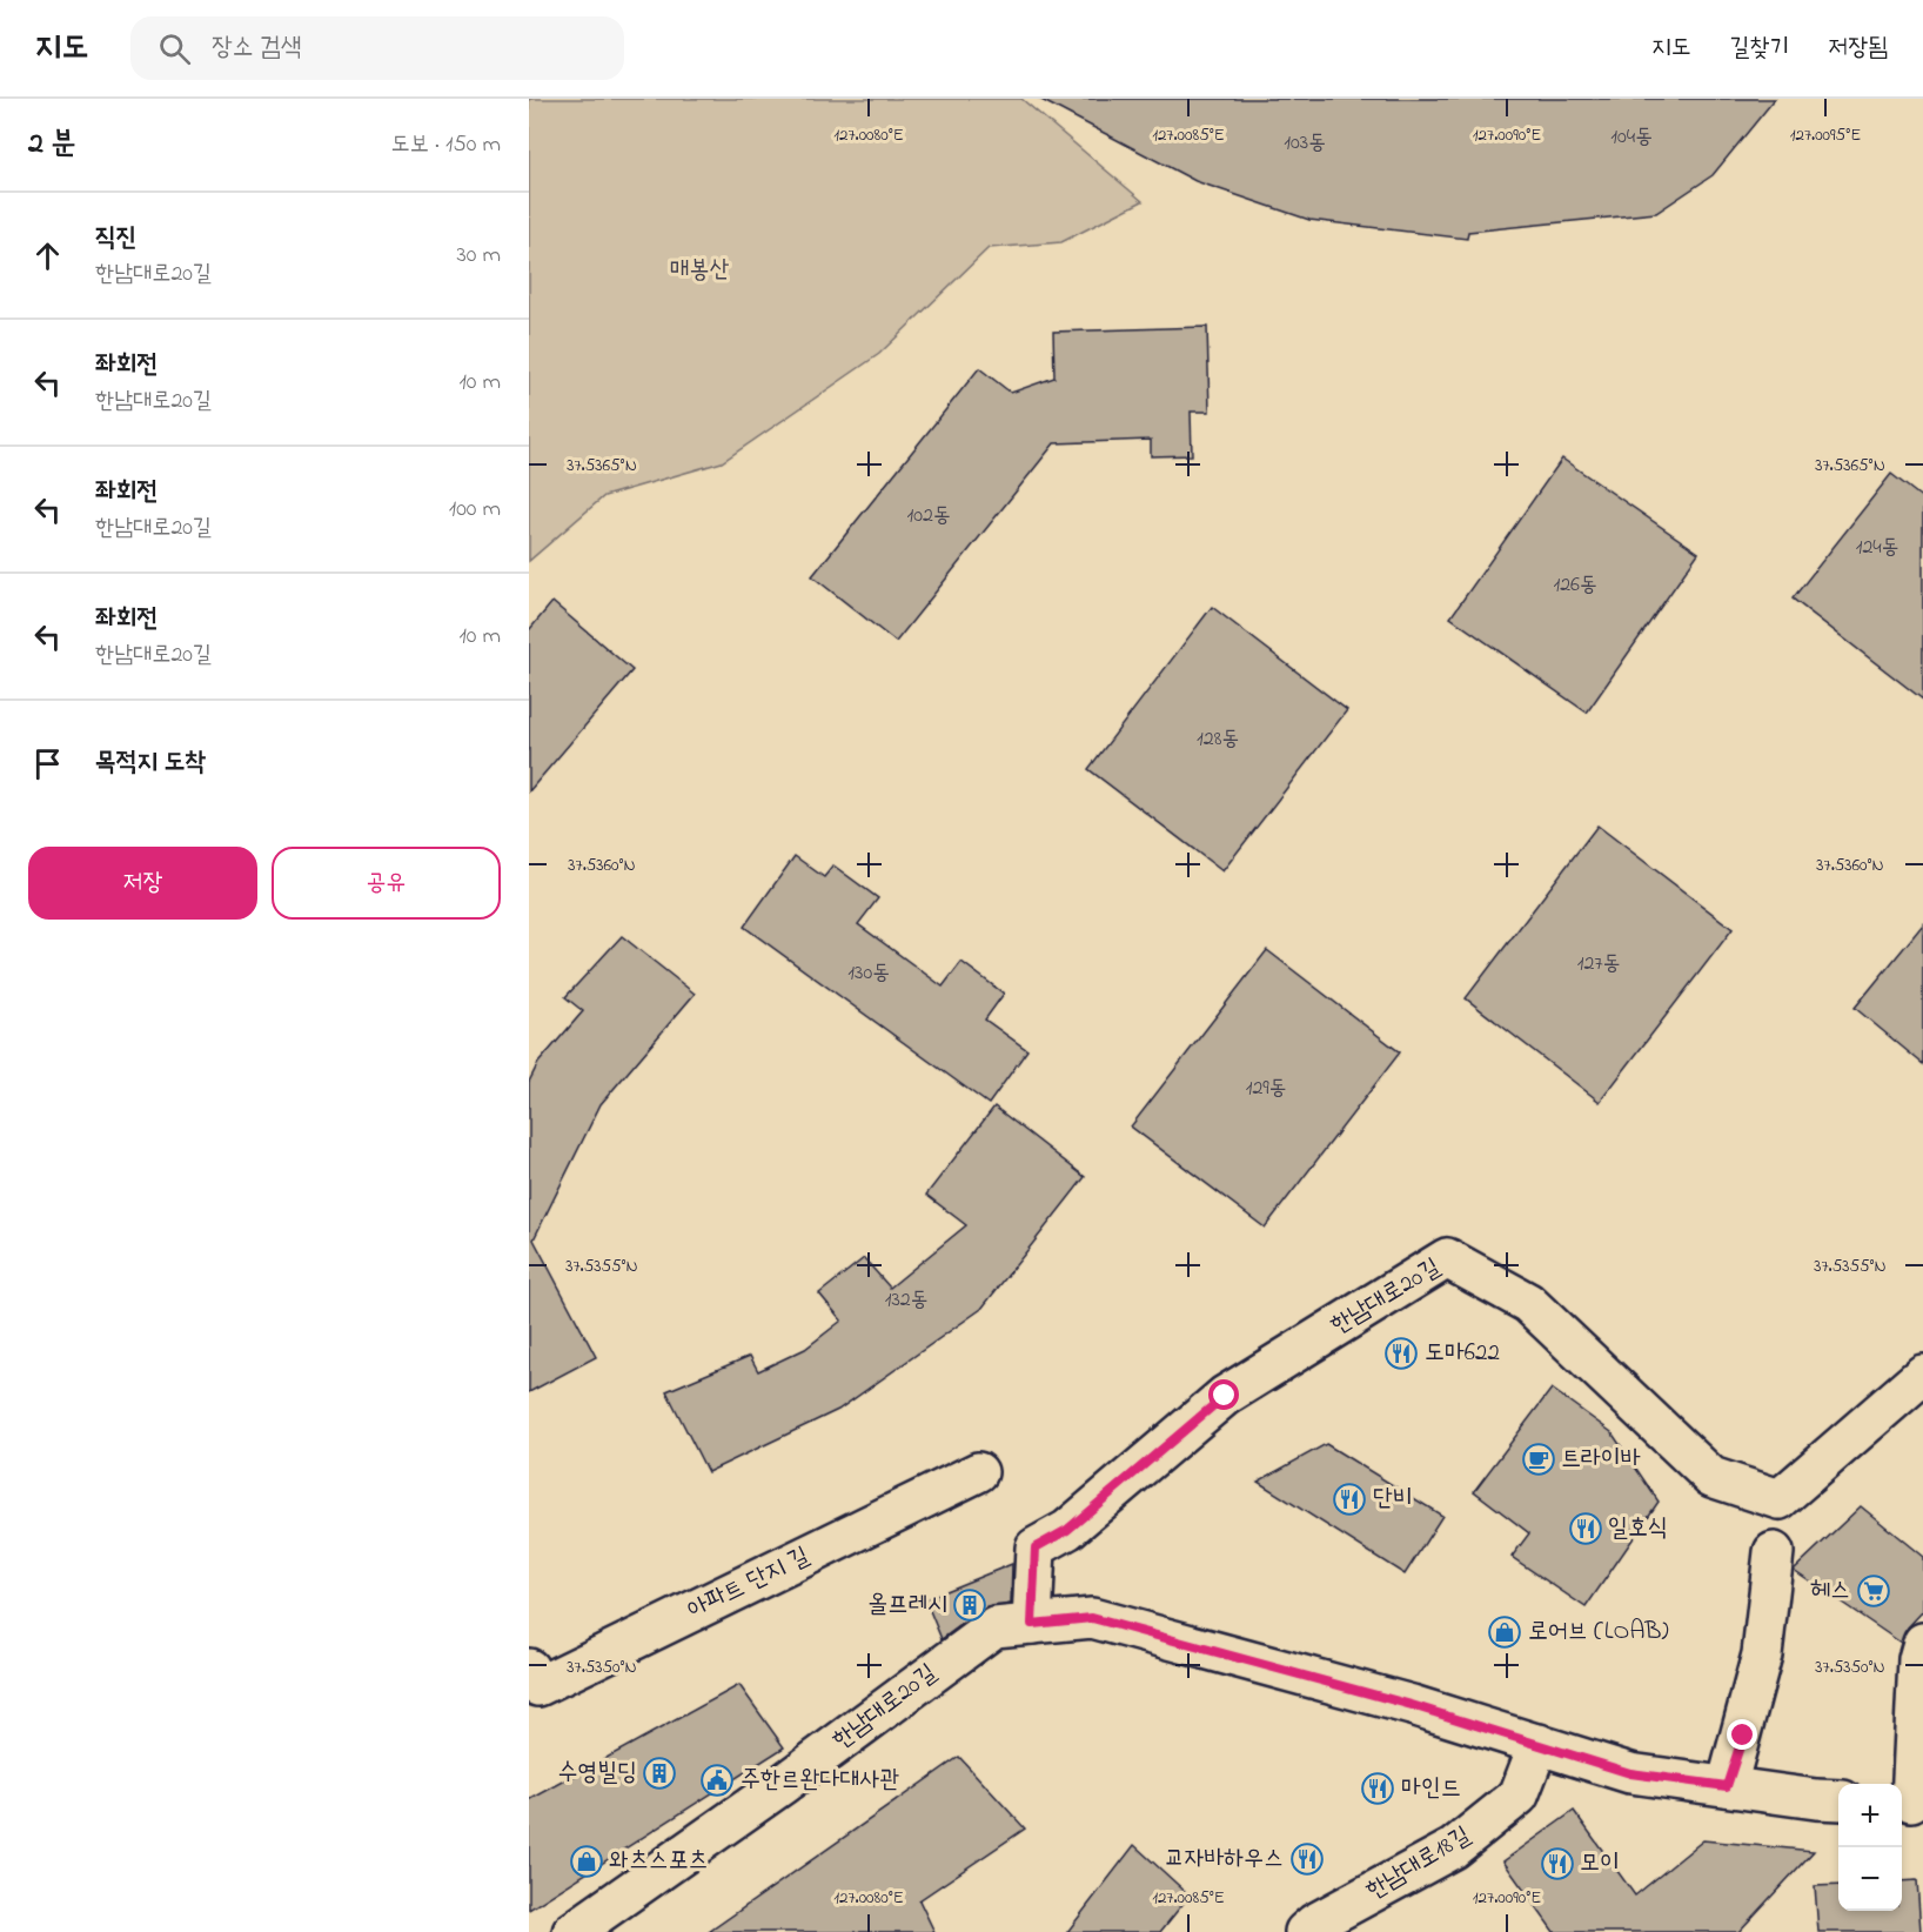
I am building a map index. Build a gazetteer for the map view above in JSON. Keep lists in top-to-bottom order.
{
  "streets": {
    "street": ["한남대로20길", "아파트 단지 길", "한남대로18길"]
  },
  "crossings": [
    ["한남대로20길", "한남대로18길"]
  ],
  "parks": ["매봉산"],
  "places": {
    "restaurant": [
      "도마622",
      "단비",
      "일호식",
      "마인드",
      "교자바하우스",
      "모이"
    ],
    "cafe": ["트라이바"],
    "supermarket": ["헤스"],
    "building": ["올프레시", "수영빌딩"],
    "shop": ["로어브 (LOAB)", "와츠스포츠"],
    "public building": ["주한르완다대사관"]
  },
  "house_numbers": [
    "104동",
    "103동",
    "102동",
    "124동",
    "126동",
    "128동",
    "127동",
    "130동",
    "129동",
    "132동"
  ],
  "page": {
    "header": "지도",
    "search": "장소 검색",
    "nav": ["지도", "길찾기", "저장됨"],
    "heading": ["2 분", "도보 · 150 m"],
    "list": [
      ["직진", "한남대로20길", "30 m"],
      ["좌회전", "한남대로20길", "10 m"],
      ["좌회전", "한남대로20길", "100 m"],
      ["좌회전", "한남대로20길", "10 m"],
      "목적지 도착"
    ],
    "buttons": ["저장", "공유"],
    "map_buttons": ["+", "−"]
  },
  "coordinates": [
    "127.0080°E",
    "127.0085°E",
    "127.0090°E",
    "127.0095°E",
    "37.5365°N",
    "37.5360°N",
    "37.5355°N",
    "37.5350°N"
  ]
}
